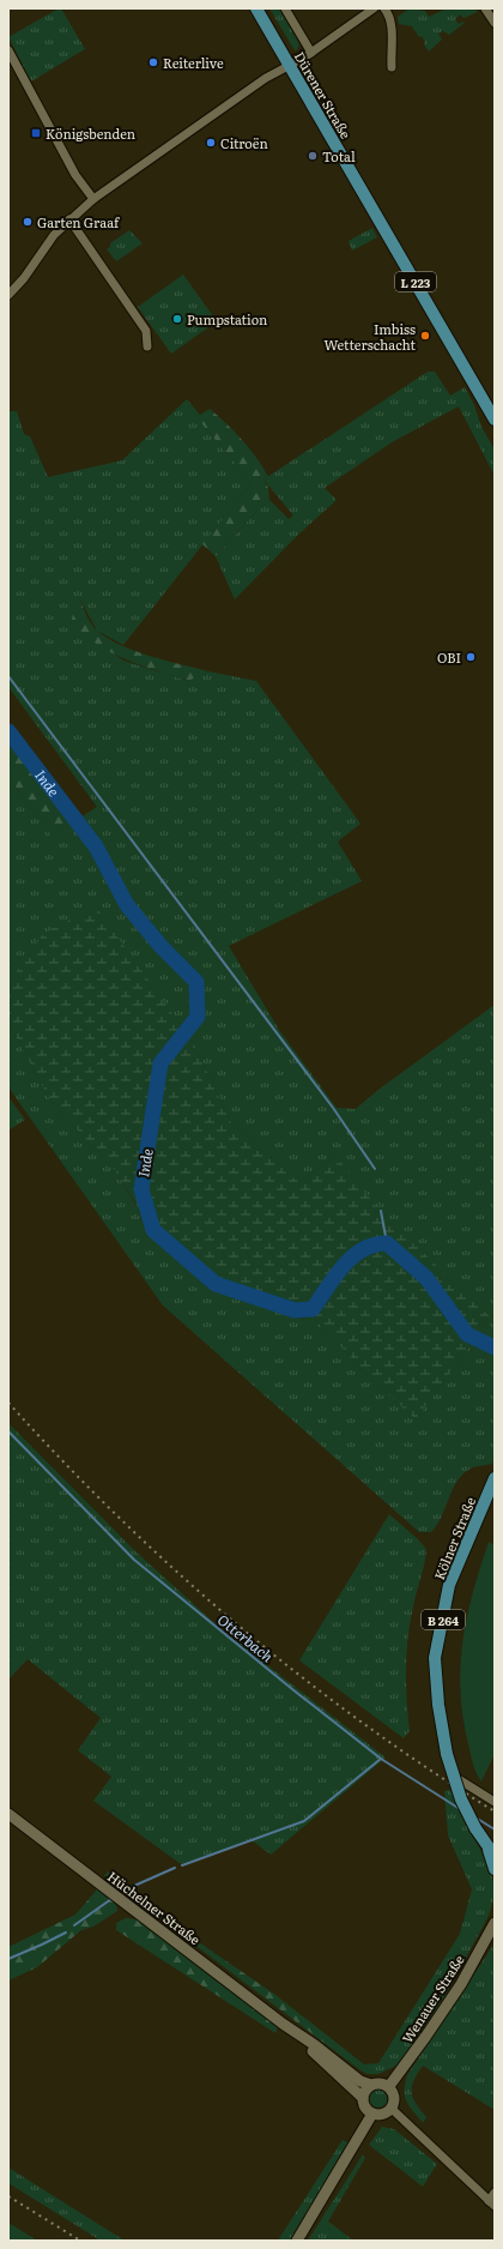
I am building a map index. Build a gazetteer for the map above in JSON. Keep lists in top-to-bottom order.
{
  "streets": {
    "main road": [
      "Dürener Straße",
      "L 223",
      "Kölner Straße",
      "B 264"
    ],
    "street": ["Hüchelner Straße", "Wenauer Straße"]
  },
  "crossings": [
    ["Hüchelner Straße", "Wenauer Straße"]
  ],
  "water": ["Inde", "Otterbach"],
  "places": {
    "other": [
      "Reiterlive",
      "Citroën",
      "Total",
      "Garten Graaf",
      "Pumpstation",
      "Imbiss Wetterschacht",
      "OBI"
    ],
    "transit": ["Königsbenden"]
  }
}
